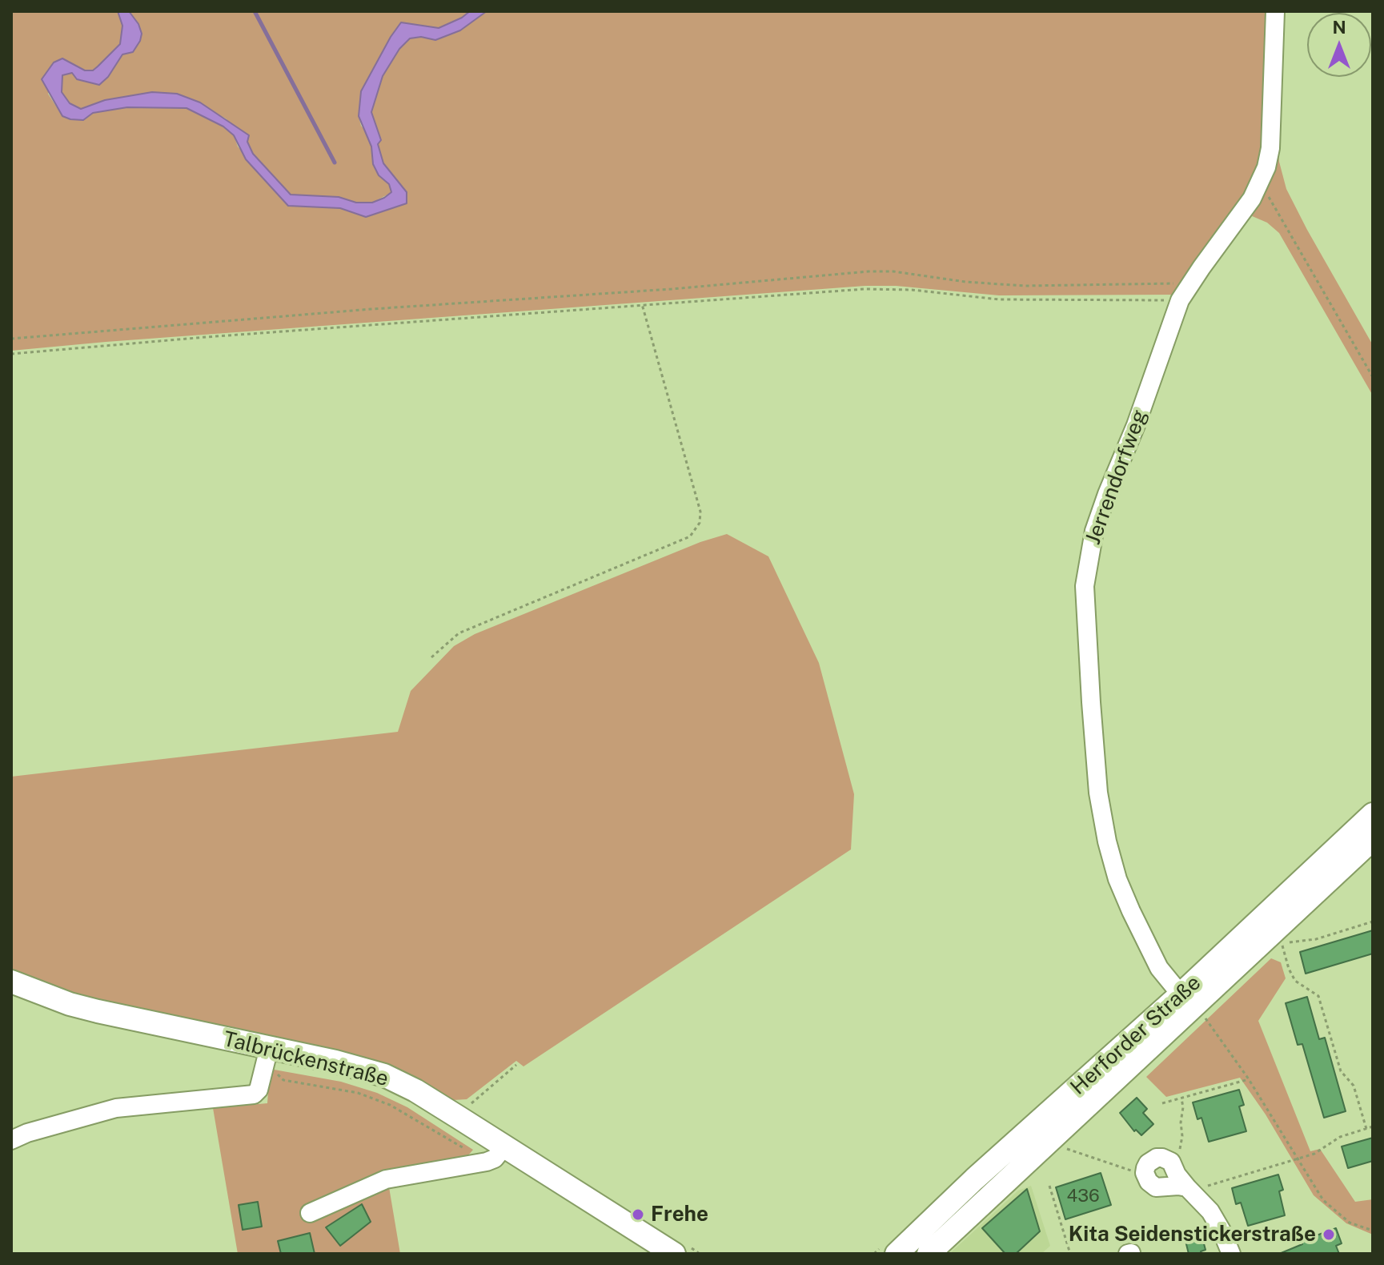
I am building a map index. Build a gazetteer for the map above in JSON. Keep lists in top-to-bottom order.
{
  "streets": {
    "main road": ["Herforder Straße", "Talbrückenstraße"],
    "street": ["Jerrendorfweg"]
  },
  "crossings": [
    ["Jerrendorfweg", "Herforder Straße"]
  ],
  "places": ["Frehe", "Kita Seidenstickerstraße"],
  "house_numbers": ["436"],
  "north": "top"
}
